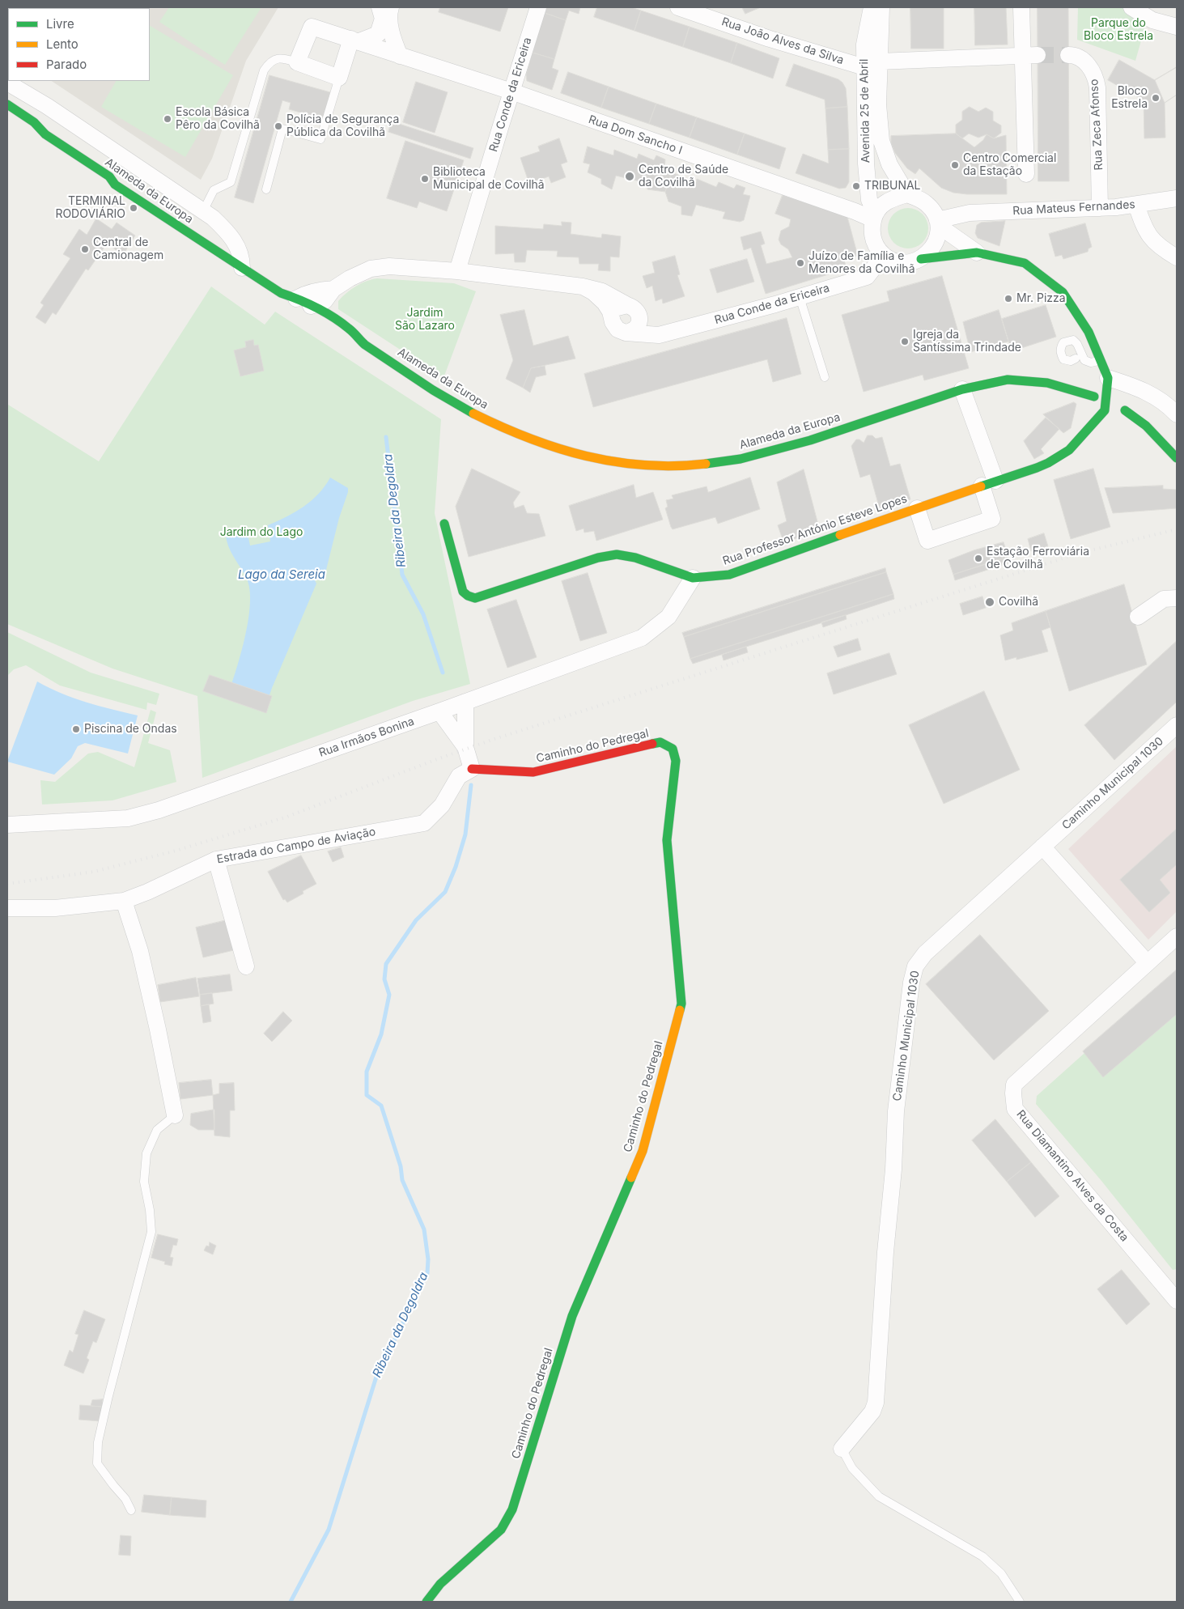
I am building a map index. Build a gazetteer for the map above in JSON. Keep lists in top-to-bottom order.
{
  "streets": {
    "street": [
      "Rua João Alves da Silva",
      "Rua Conde da Ericeira",
      "Avenida 25 de Abril",
      "Rua Zeca Afonso",
      "Rua Dom Sancho I",
      "Alameda da Europa",
      "Rua Mateus Fernandes",
      "Rua Professor António Esteve Lopes",
      "Rua Irmãos Bonina",
      "Caminho do Pedregal",
      "Caminho Municipal 1030",
      "Estrada do Campo de Aviação",
      "Rua Diamantino Alves da Costa"
    ]
  },
  "crossings": [
    ["Rua João Alves da Silva", "Avenida 25 de Abril"],
    ["Rua Conde da Ericeira", "Avenida 25 de Abril"],
    ["Rua Conde da Ericeira", "Rua Dom Sancho I"],
    ["Rua Conde da Ericeira", "Rua Mateus Fernandes"],
    ["Avenida 25 de Abril", "Rua Dom Sancho I"],
    ["Avenida 25 de Abril", "Rua Mateus Fernandes"],
    ["Rua Zeca Afonso", "Rua Mateus Fernandes"],
    ["Rua Dom Sancho I", "Rua Mateus Fernandes"],
    ["Rua Professor António Esteve Lopes", "Rua Irmãos Bonina"],
    ["Caminho do Pedregal", "Estrada do Campo de Aviação"]
  ],
  "water": ["Ribeira da Degoldra", "Lago da Sereia"],
  "parks": ["Parque do Bloco Estrela", "Jardim São Lazaro", "Jardim do Lago"],
  "places": [
    "Bloco Estrela",
    "Escola Básica Pêro da Covilhã",
    "Polícia de Segurança Pública da Covilhã",
    "Centro Comercial da Estação",
    "Centro de Saúde da Covilhã",
    "Biblioteca Municipal de Covilhã",
    "TRIBUNAL",
    "TERMINAL RODOVIÁRIO",
    "Central de Camionagem",
    "Juízo de Família e Menores da Covilhã",
    "Mr. Pizza",
    "Igreja da Santíssima Trindade",
    "Estação Ferroviária de Covilhã",
    "Covilhã",
    "Piscina de Ondas"
  ],
  "legend": ["Livre", "Lento", "Parado"]
}
